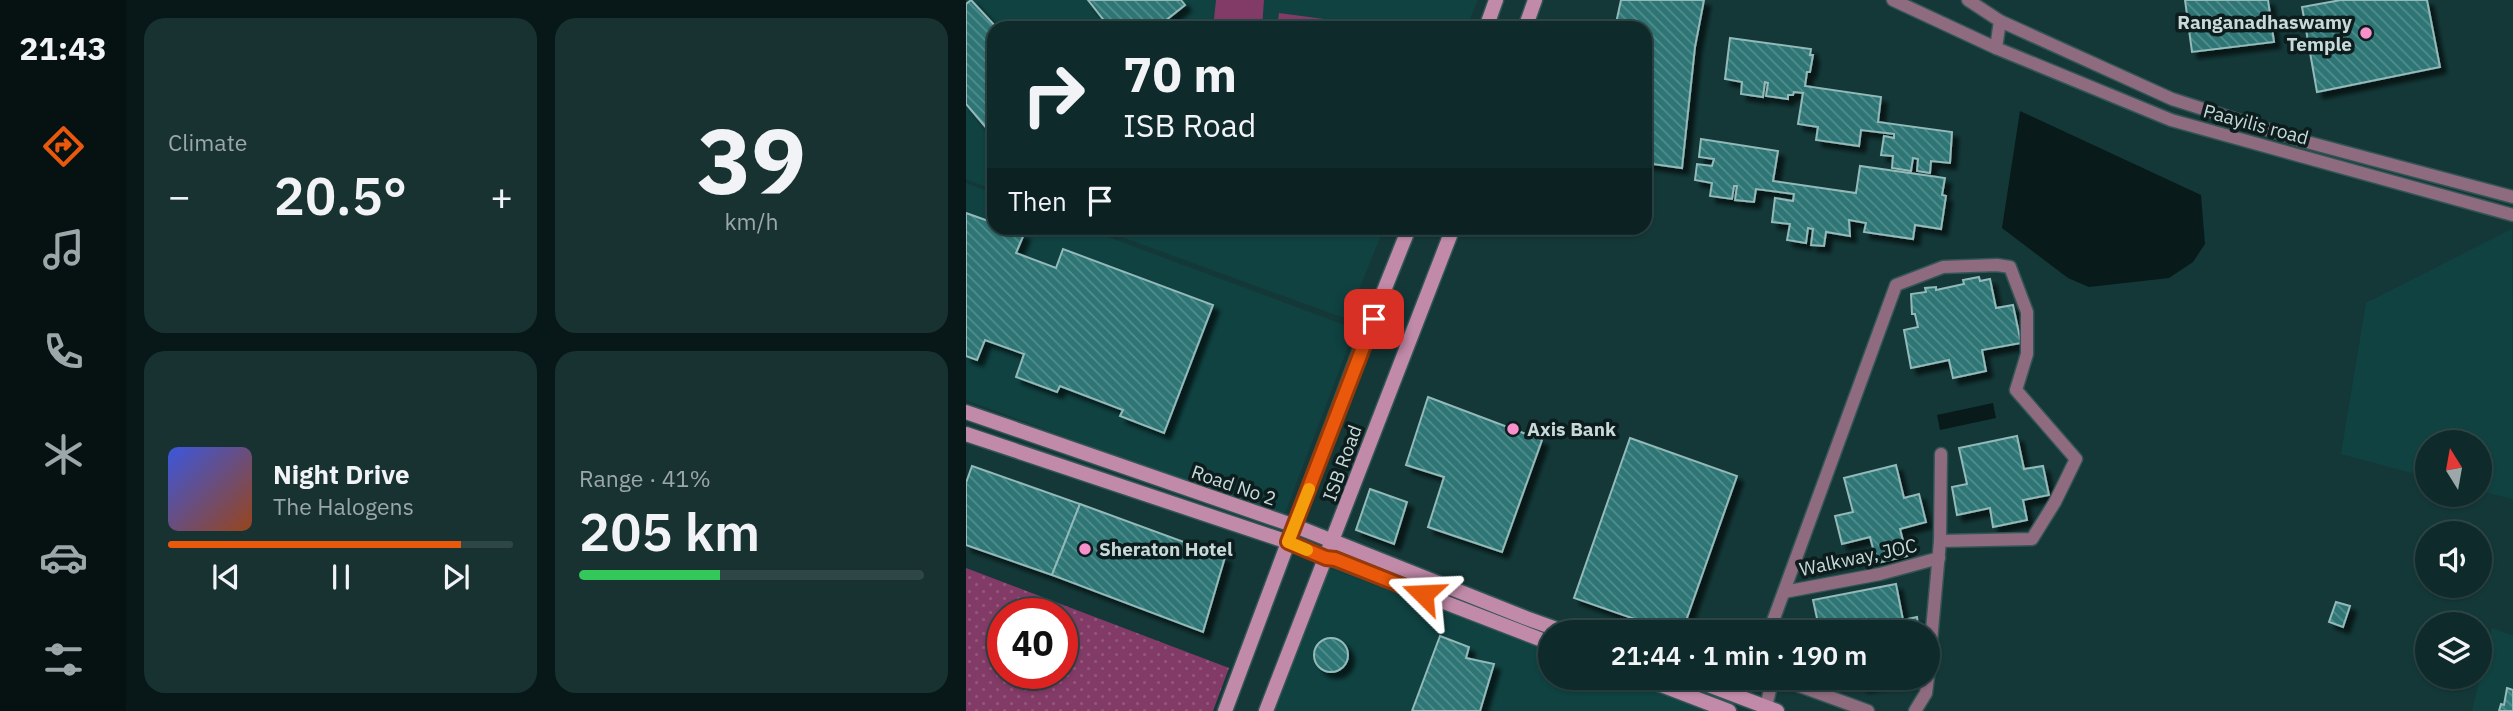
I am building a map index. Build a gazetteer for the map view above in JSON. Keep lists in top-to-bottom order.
{
  "streets": {
    "street": [
      "Paayilis road",
      "ISB Road",
      "Road No 2",
      "Walkway, JOC"
    ]
  },
  "crossings": [
    ["ISB Road", "Road No 2"]
  ],
  "places": ["Ranganadhaswamy Temple", "Axis Bank", "Sheraton Hotel"],
  "north": "top",
  "page": {
    "tabs": "21:43",
    "tile": [
      "Climate",
      ["39", "km/h"],
      ["Range · 41%", "205 km"]
    ],
    "turn": ["70 m", "ISB Road"],
    "heat": ["−", "20.5°", "+"],
    "then": "Then",
    "song": ["Night Drive", "The Halogens"],
    "limit": "40",
    "trip": "21:44 · 1 min · 190 m"
  }
}
